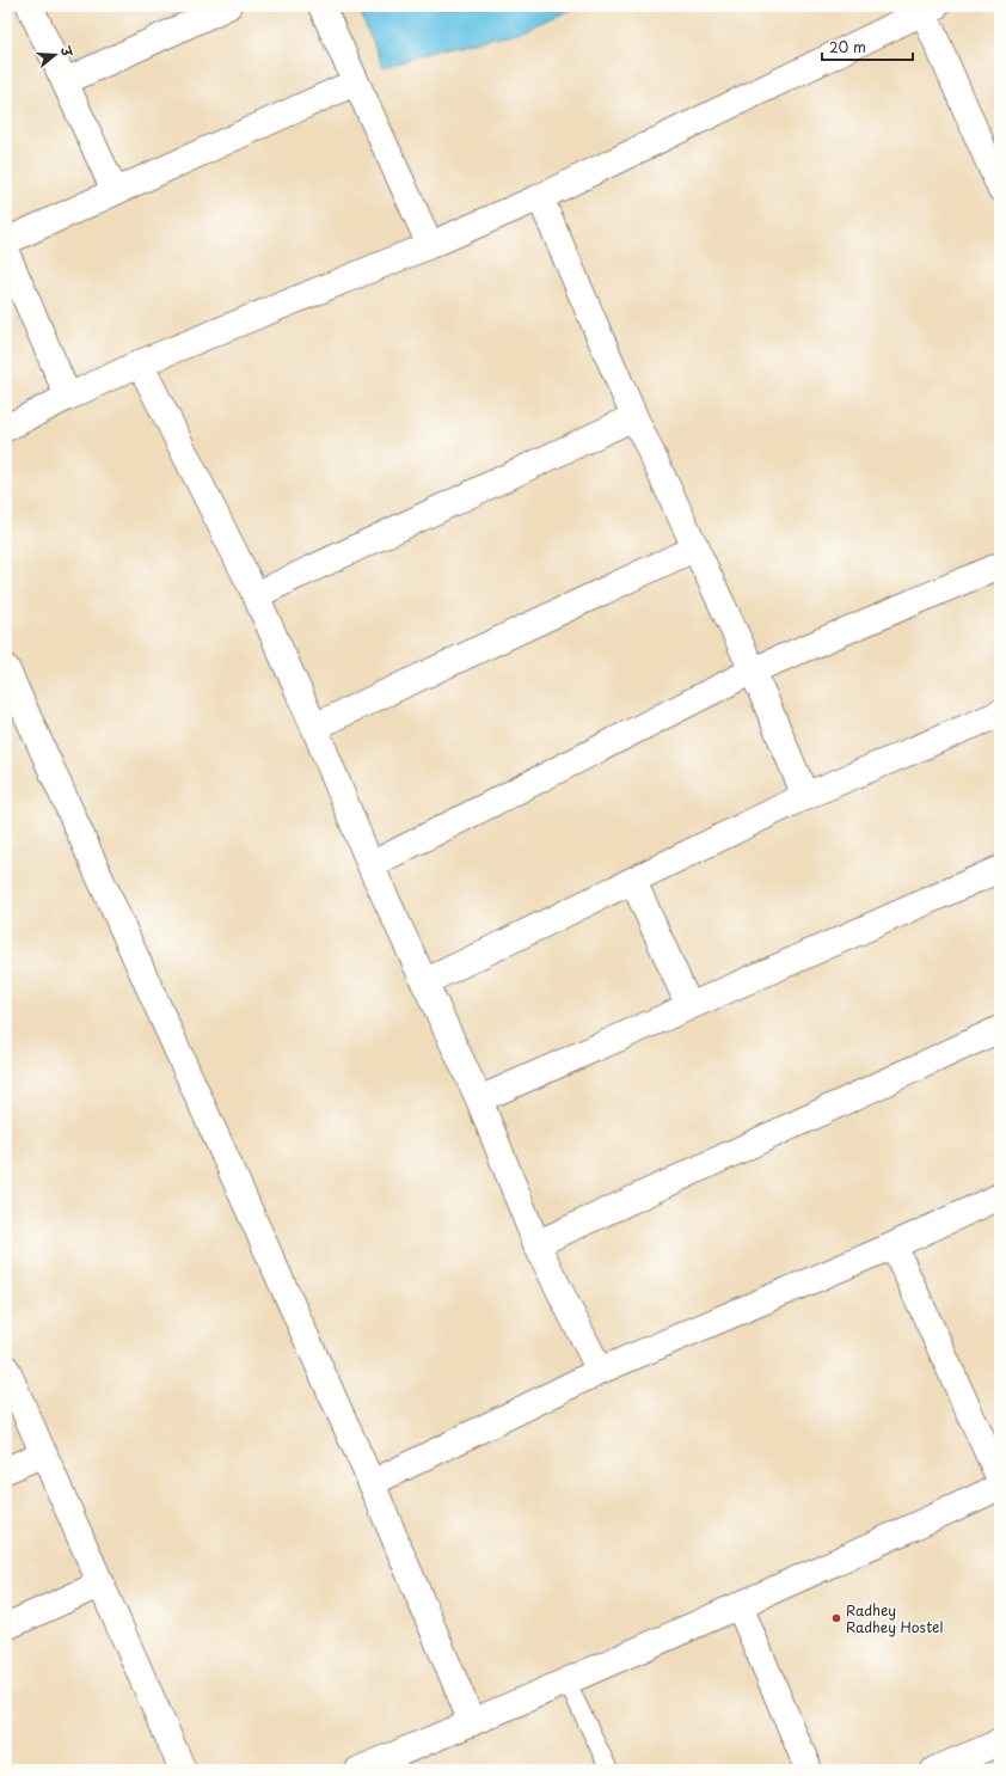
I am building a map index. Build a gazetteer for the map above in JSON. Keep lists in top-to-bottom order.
{
  "places": ["Radhey Radhey Hostel"],
  "scale_bar": "20 m",
  "north": "right"
}
